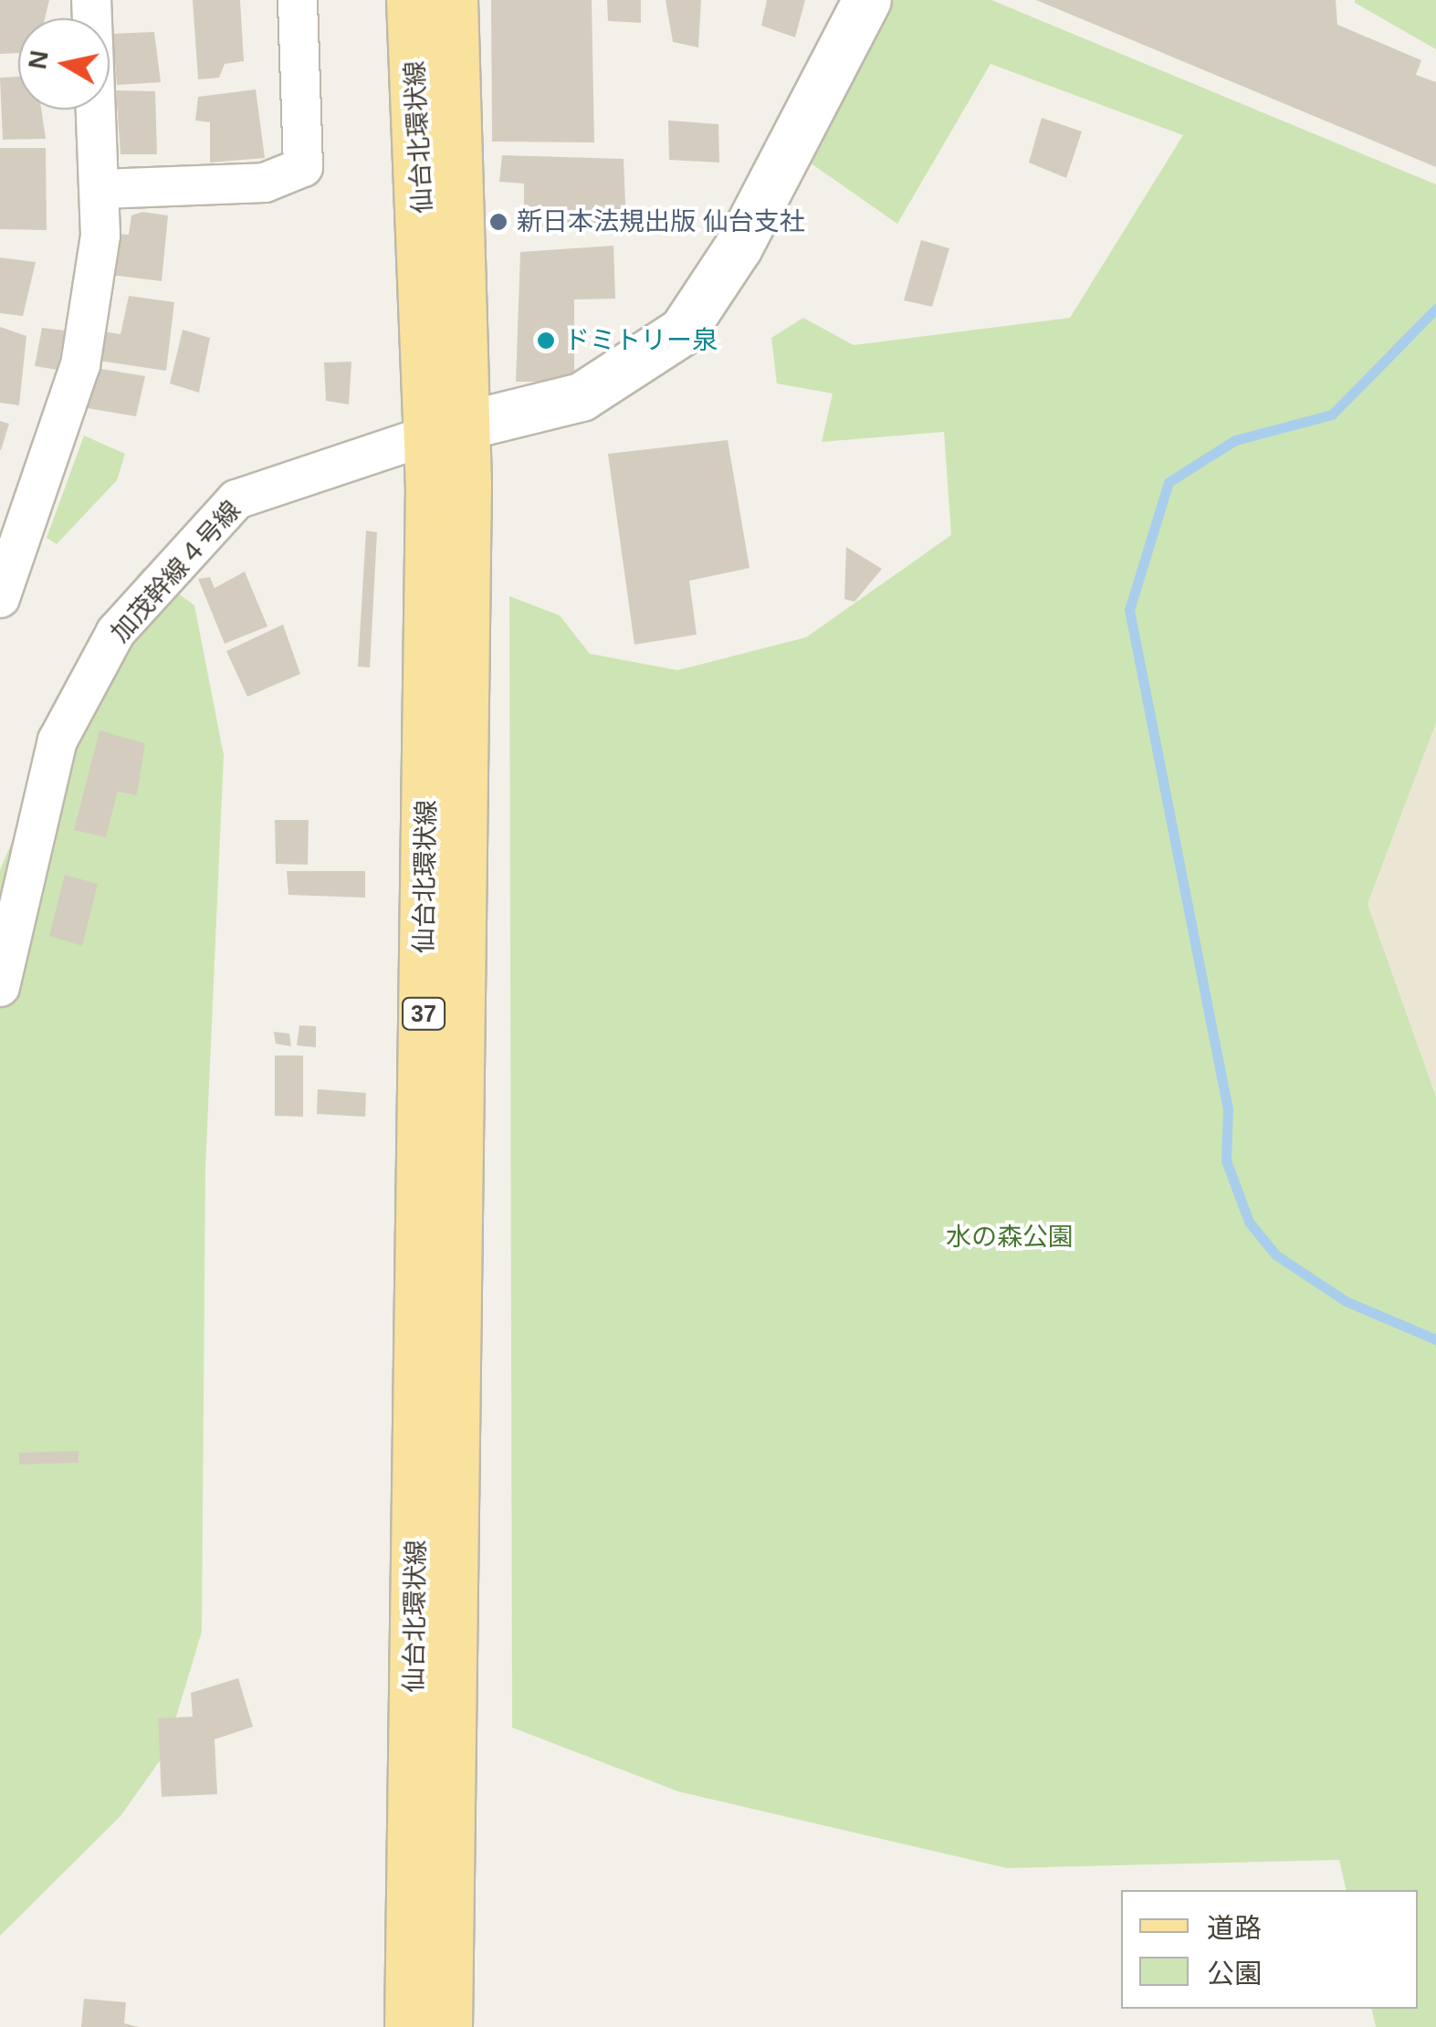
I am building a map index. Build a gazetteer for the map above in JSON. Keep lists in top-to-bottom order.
{
  "streets": {
    "main road": ["仙台北環状線", "37"],
    "street": ["加茂幹線４号線"]
  },
  "crossings": [
    ["仙台北環状線", "加茂幹線４号線"]
  ],
  "parks": ["水の森公園"],
  "places": ["新日本法規出版 仙台支社", "ドミトリー泉"],
  "legend": ["道路", "公園"],
  "north": "left"
}
